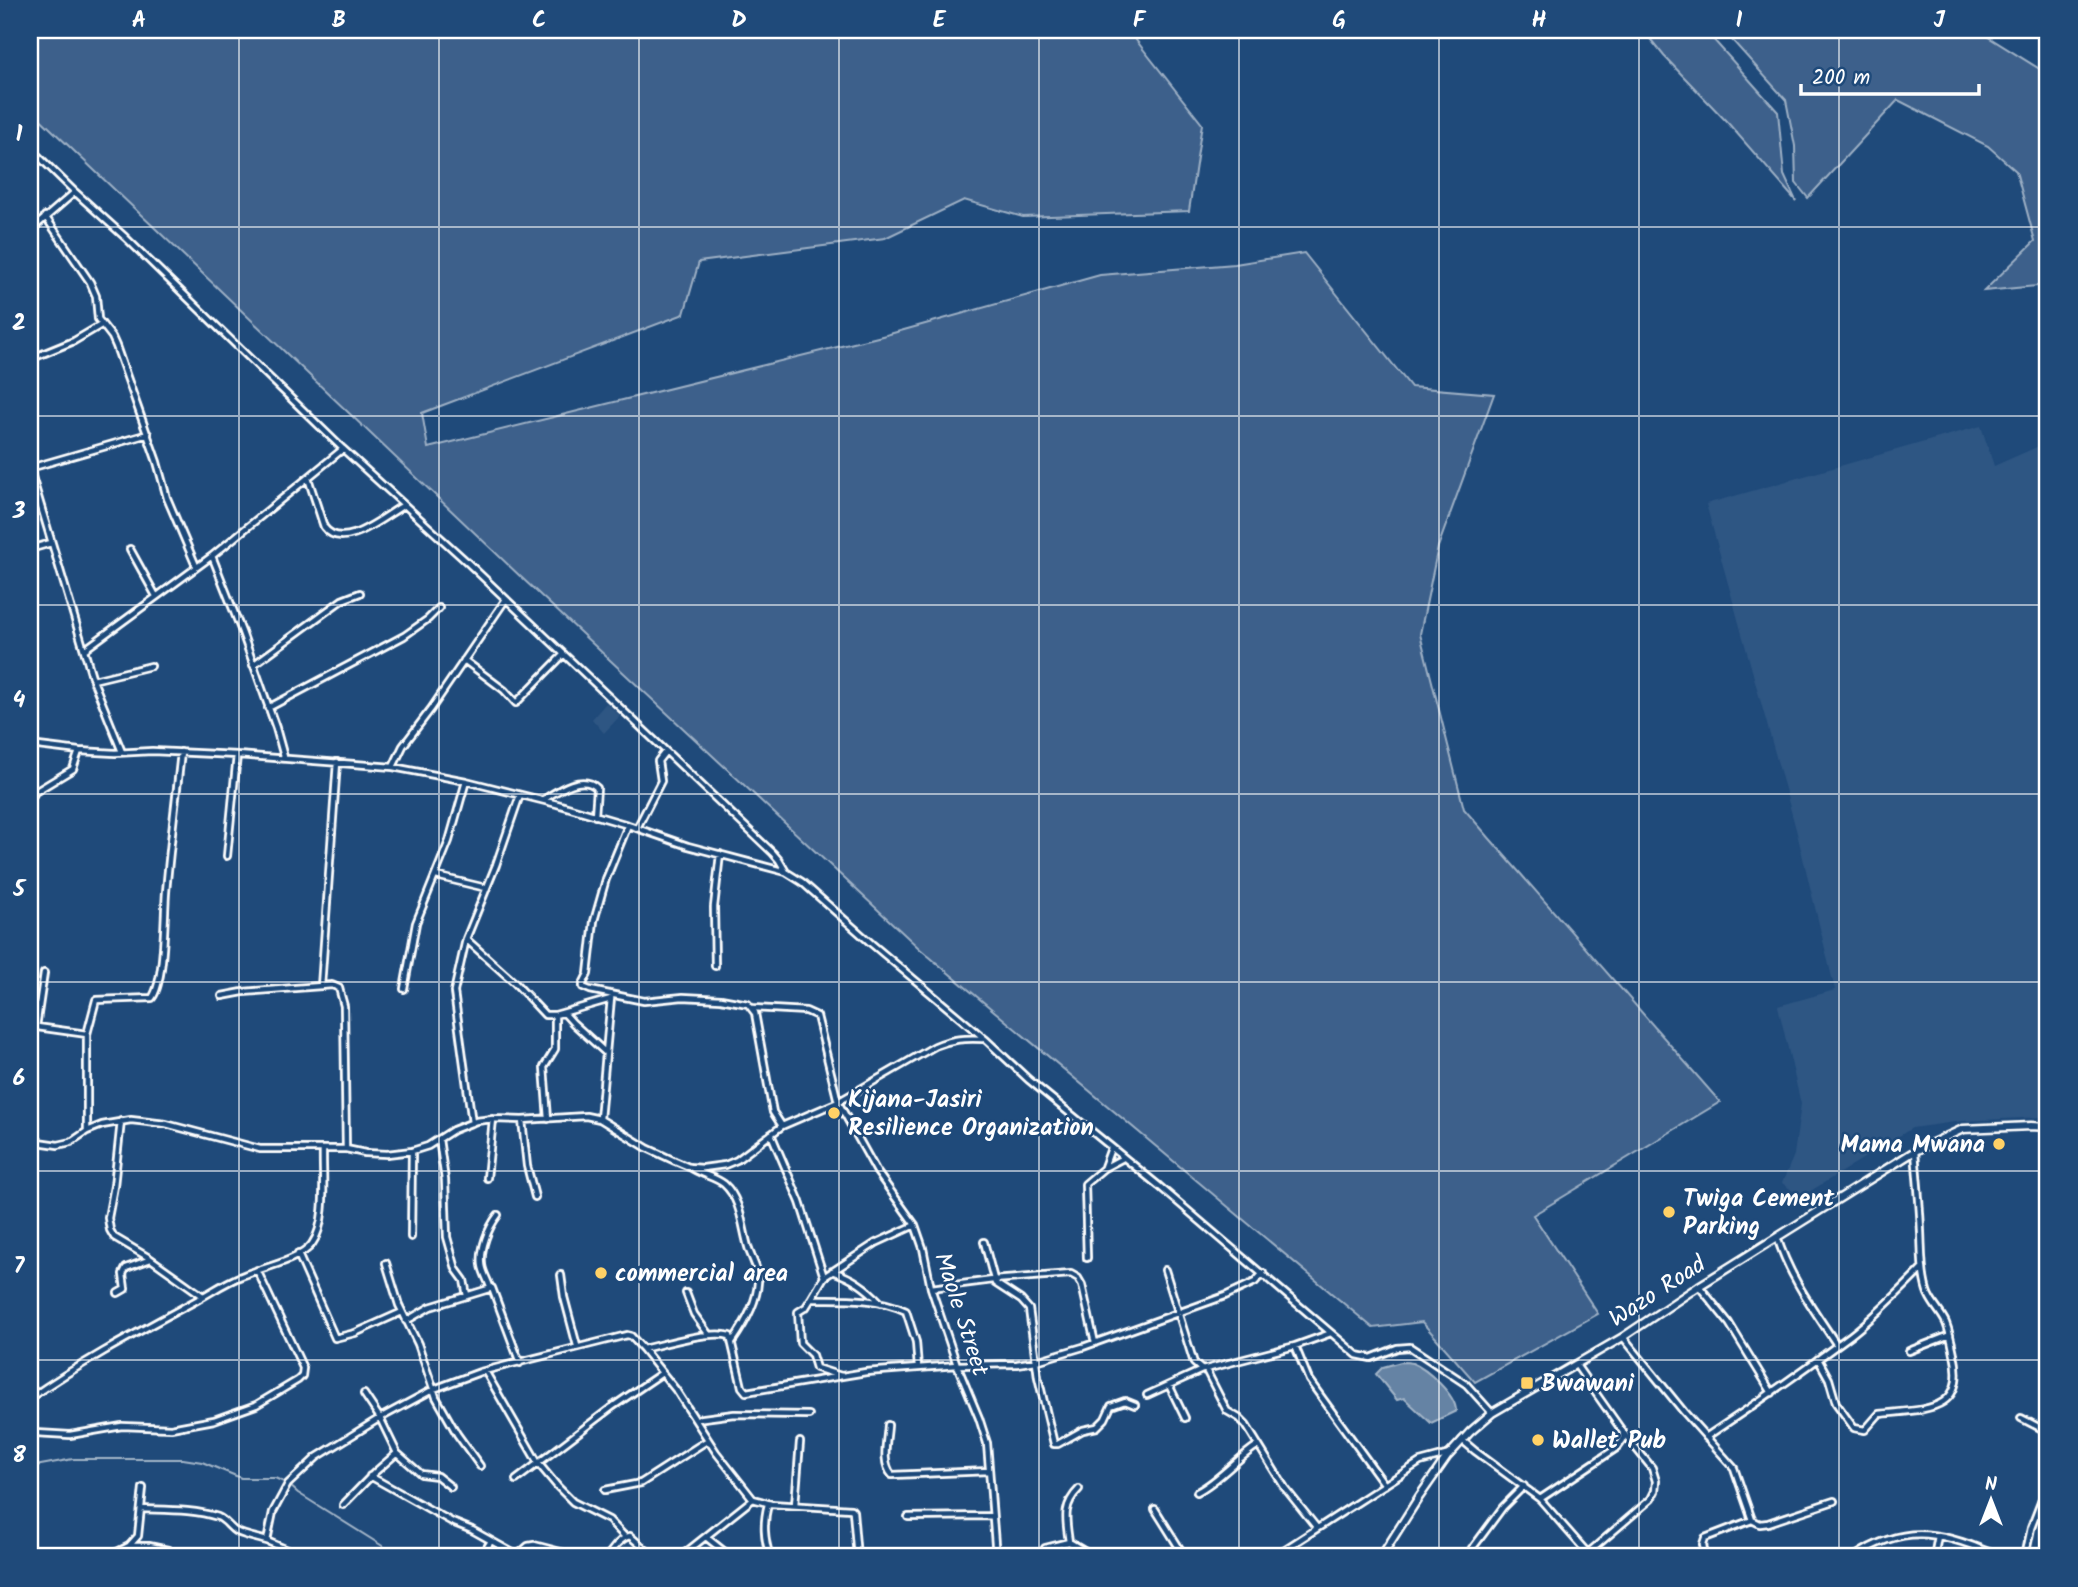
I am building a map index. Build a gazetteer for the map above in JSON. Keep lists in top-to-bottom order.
{
  "streets": {
    "main road": ["Wazo Road"],
    "street": ["Maole Street"]
  },
  "places": {
    "other": [
      "Kijana-Jasiri Resilience Organization",
      "Mama Mwana",
      "Twiga Cement Parking",
      "commercial area",
      "Wallet Pub"
    ],
    "transit": ["Bwawani"]
  },
  "scale_bar": "200 m",
  "north": "top",
  "grid": {
    "columns": [
      "A",
      "B",
      "C",
      "D",
      "E",
      "F",
      "G",
      "H",
      "I",
      "J"
    ],
    "rows": [
      "1",
      "2",
      "3",
      "4",
      "5",
      "6",
      "7",
      "8"
    ]
  }
}
